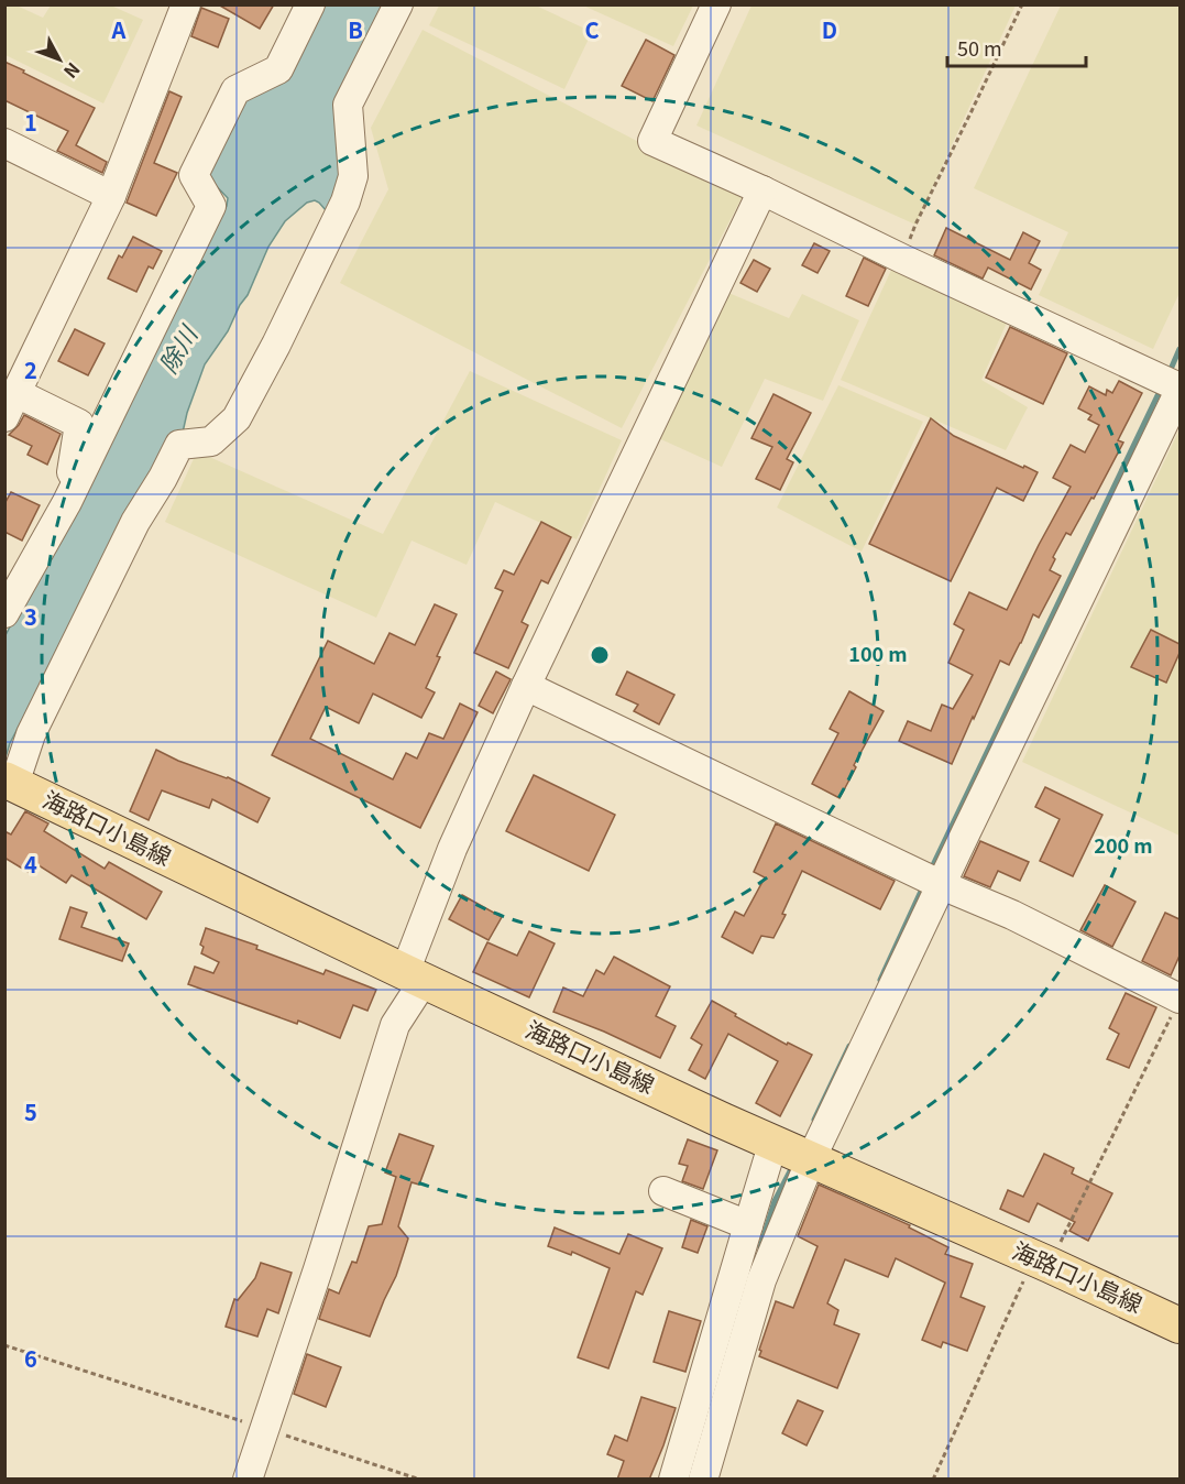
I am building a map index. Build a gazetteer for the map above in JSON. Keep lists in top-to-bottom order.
{
  "streets": {
    "main road": ["海路口小島線"]
  },
  "water": ["除川"],
  "scale_bar": "50 m",
  "north": "bottom right",
  "grid": {
    "columns": [
      "A",
      "B",
      "C",
      "D"
    ],
    "rows": [
      "1",
      "2",
      "3",
      "4",
      "5",
      "6"
    ]
  },
  "rings": ["100 m", "200 m"]
}
